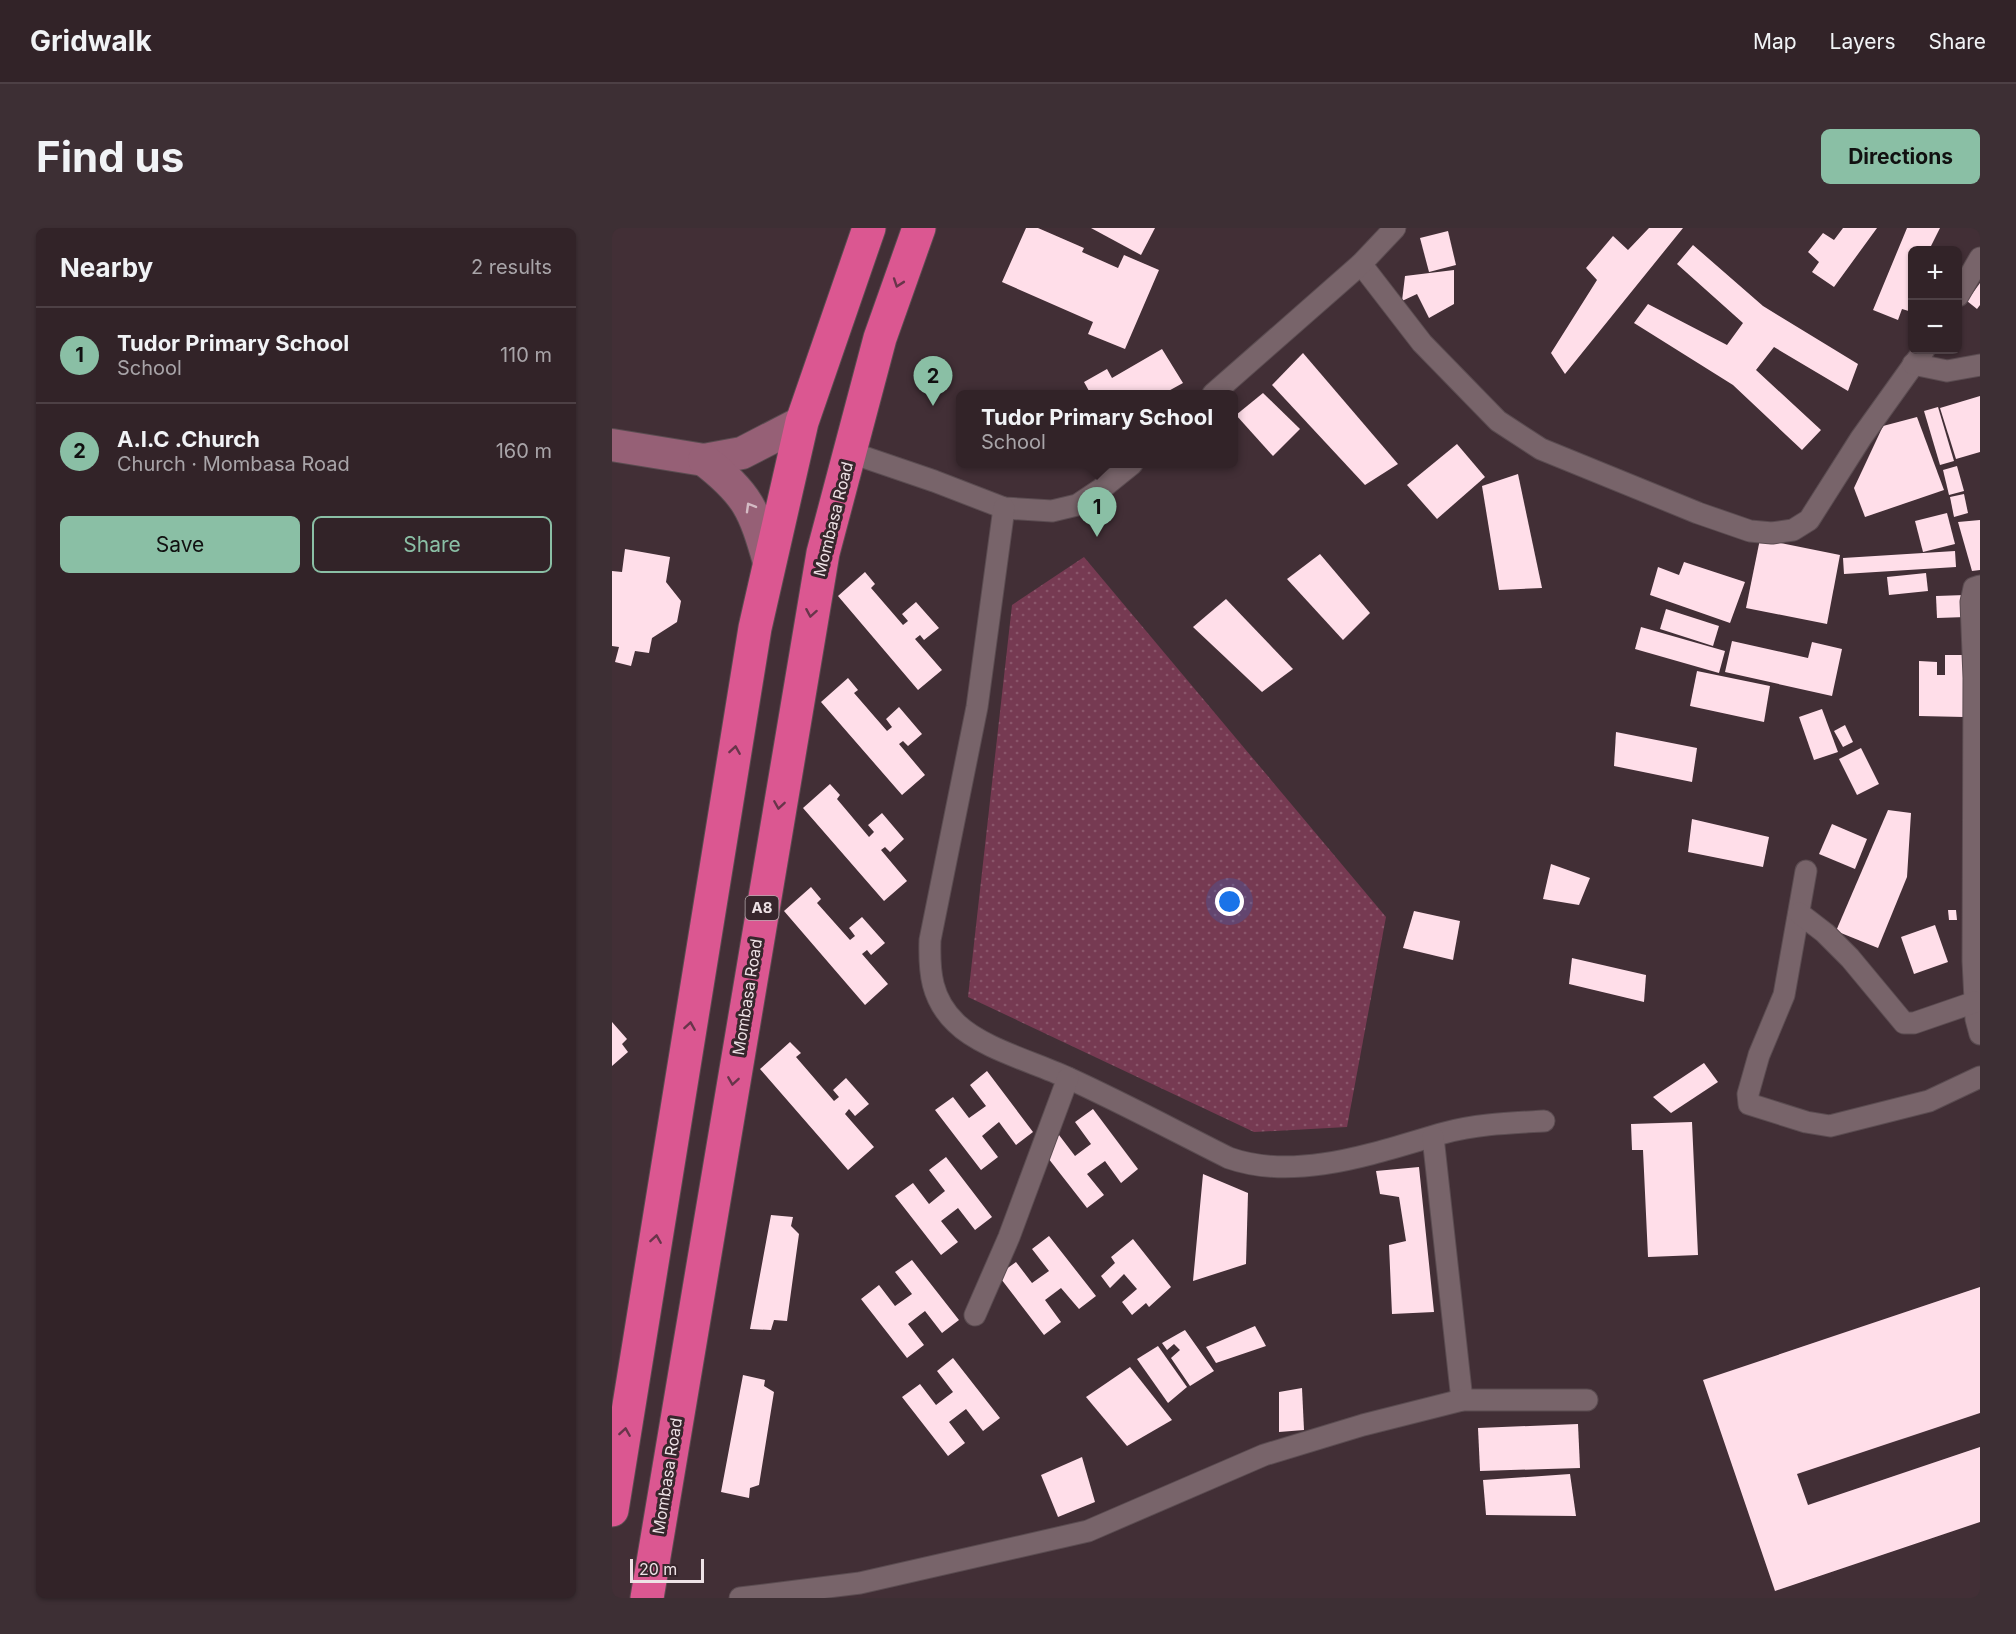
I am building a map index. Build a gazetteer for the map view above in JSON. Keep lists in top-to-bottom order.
{
  "streets": {
    "highway": ["Mombasa Road", "A8"]
  },
  "scale_bar": "20 m",
  "page": {
    "header": "Gridwalk",
    "nav": ["Map", "Layers", "Share"],
    "buttons": [
      "Directions",
      ["Save", "Share"]
    ],
    "title": "Find us",
    "heading": ["Nearby", "2 results"],
    "map_buttons": ["+", "−"],
    "list": [
      {
        "mark": "1",
        "name": "Tudor Primary School",
        "note": "School",
        "value": "110 m"
      },
      {
        "mark": "2",
        "name": "A.I.C .Church",
        "note": "Church · Mombasa Road",
        "value": "160 m"
      }
    ],
    "pins": ["2", "1"],
    "popup": ["Tudor Primary School", "School"],
    "scale": "20 m"
  }
}
